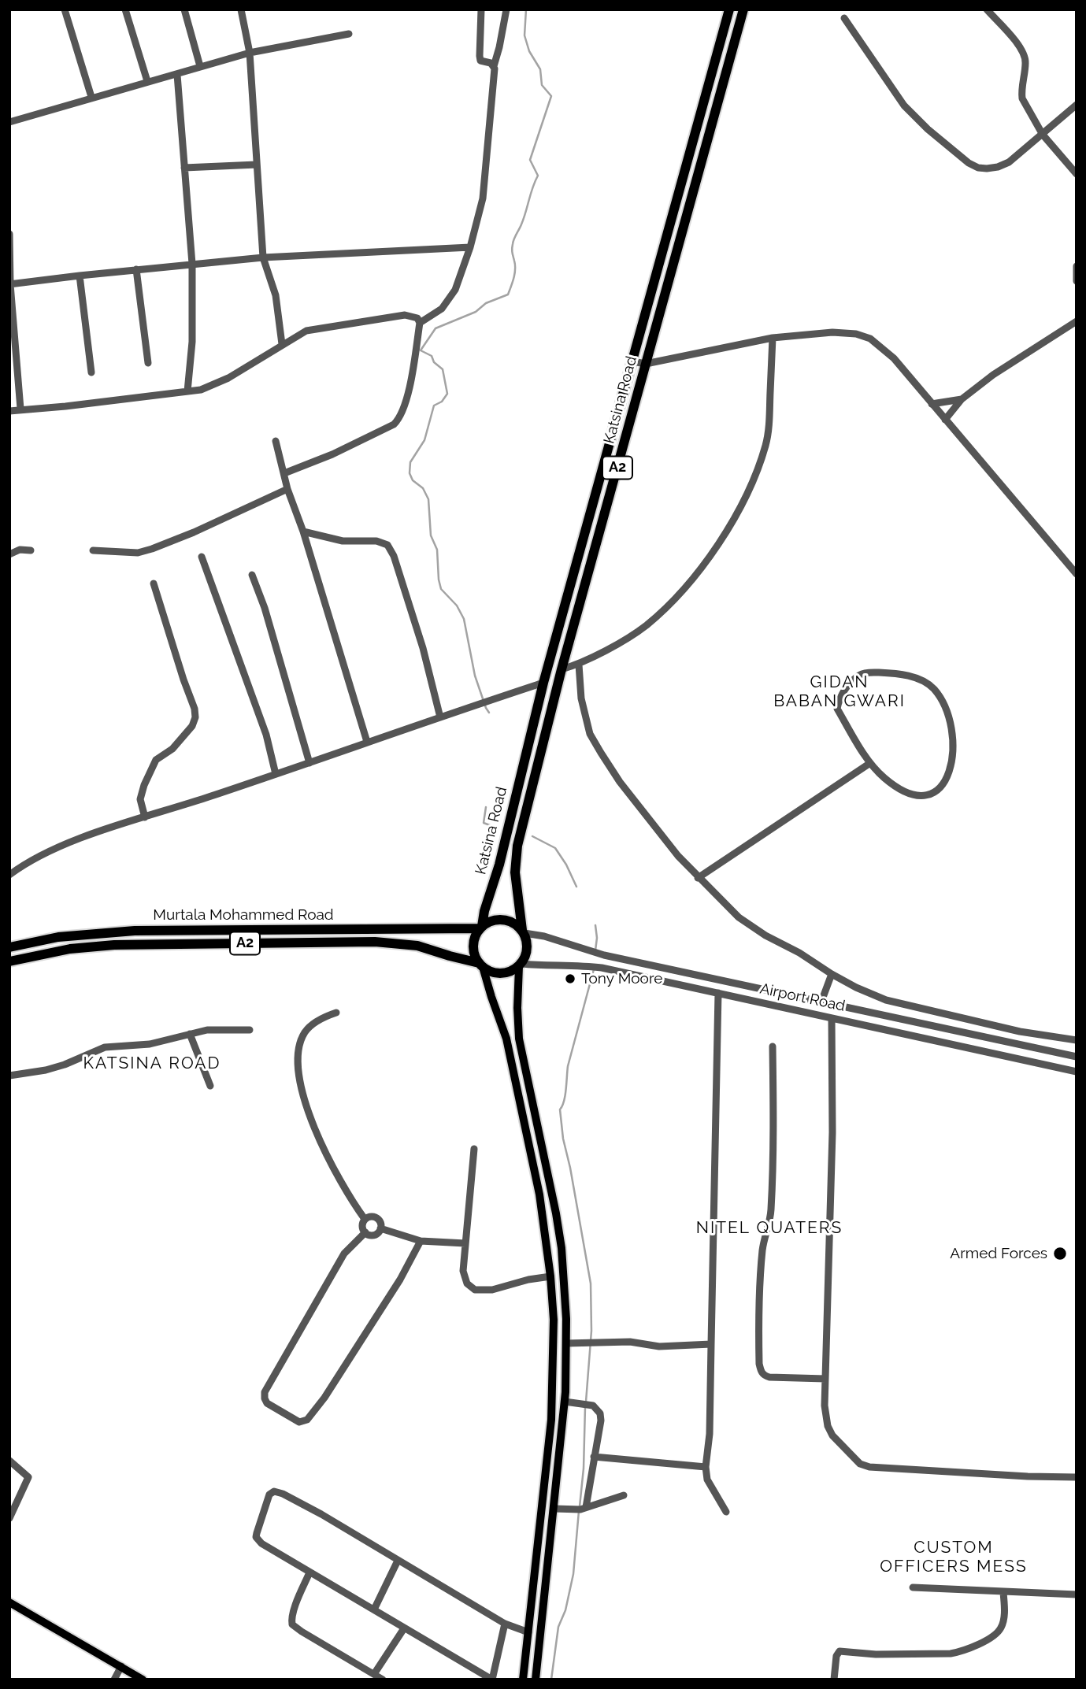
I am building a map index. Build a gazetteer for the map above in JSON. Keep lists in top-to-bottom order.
{
  "streets": {
    "highway": ["Katsina Road", "A2", "Murtala Mohammed Road"],
    "street": ["Airport Road"]
  },
  "crossings": [
    ["Katsina Road", "A2"],
    ["Katsina Road", "Murtala Mohammed Road"],
    ["Katsina Road", "Airport Road"],
    ["A2", "Murtala Mohammed Road"],
    ["A2", "Airport Road"],
    ["Murtala Mohammed Road", "Airport Road"]
  ],
  "districts": [
    "GIDAN BABAN GWARI",
    "KATSINA ROAD",
    "NITEL QUATERS",
    "CUSTOM OFFICERS MESS"
  ],
  "places": ["Tony Moore", "Armed Forces"]
}
